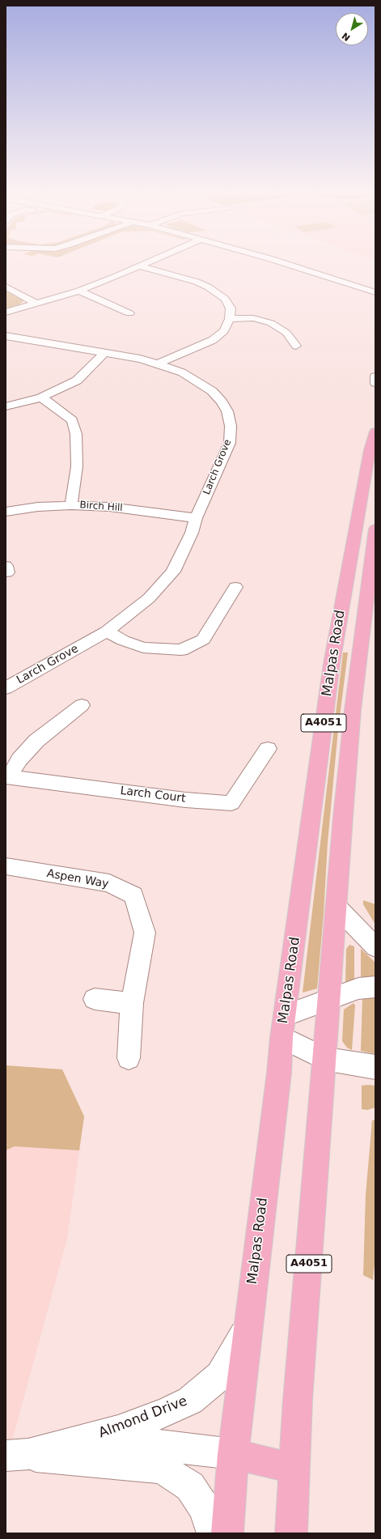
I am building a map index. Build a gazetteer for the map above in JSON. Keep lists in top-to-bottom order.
{
  "streets": {
    "main road": ["Malpas Road", "A4051"],
    "street": [
      "Larch Grove",
      "Birch Hill",
      "Larch Court",
      "Aspen Way",
      "Almond Drive"
    ]
  },
  "crossings": [
    ["Larch Grove", "Birch Hill"],
    ["Malpas Road", "Almond Drive"]
  ],
  "north": "bottom left"
}
